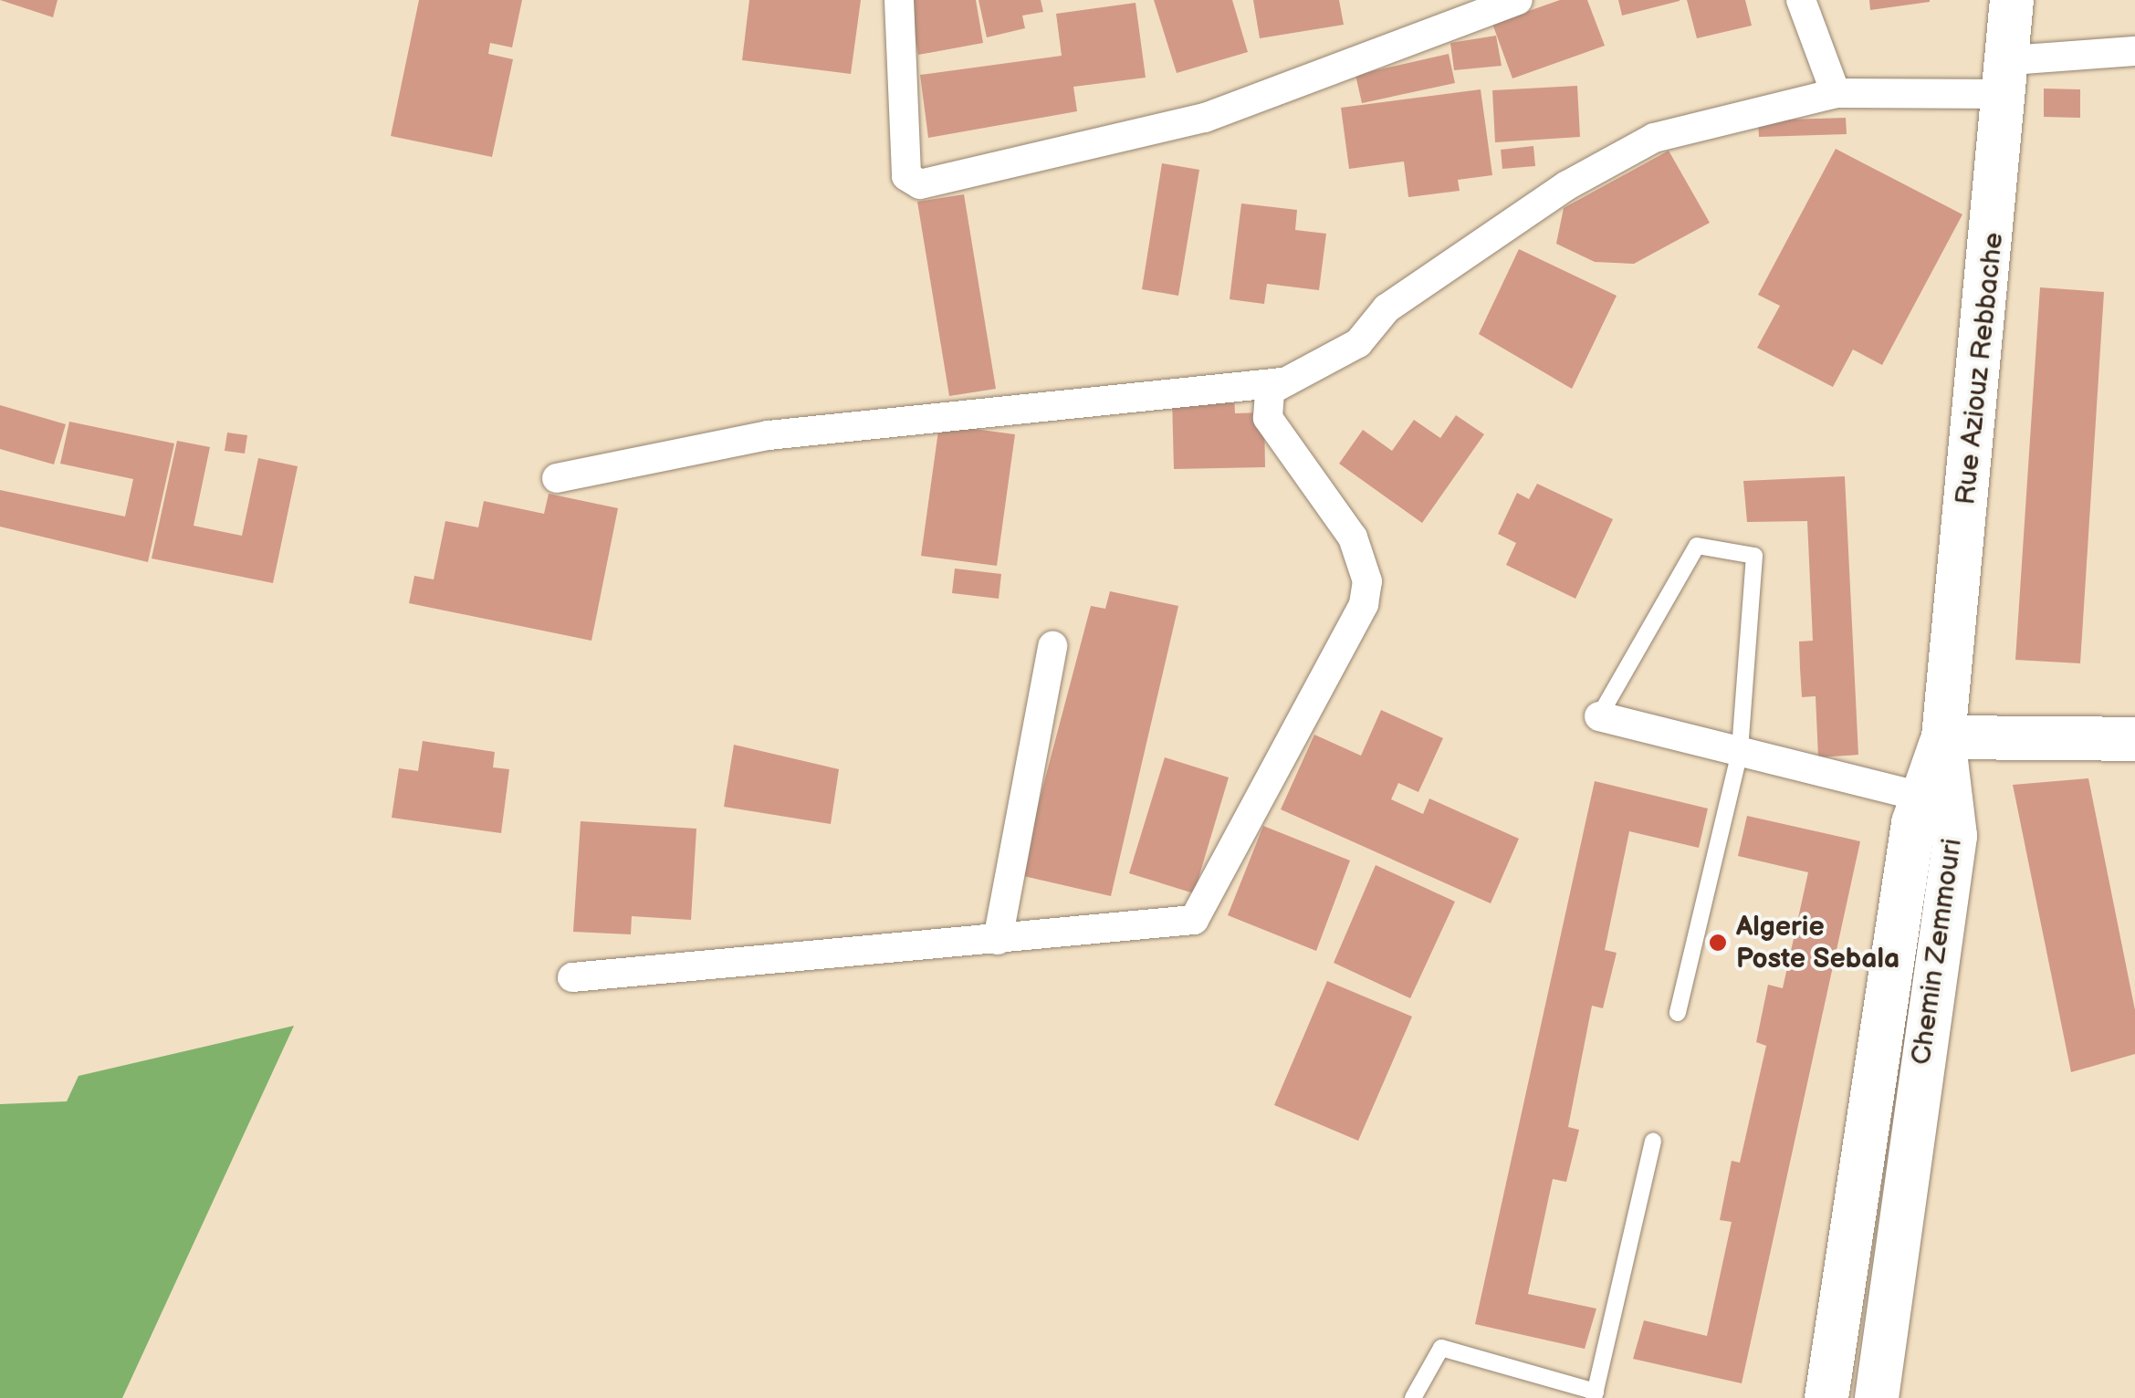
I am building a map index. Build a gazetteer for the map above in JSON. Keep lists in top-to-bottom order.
{
  "streets": {
    "street": ["Rue Aziouz Rebbache", "Chemin Zemmouri"]
  },
  "crossings": [
    ["Rue Aziouz Rebbache", "Chemin Zemmouri"]
  ],
  "places": ["Algerie Poste Sebala"]
}
